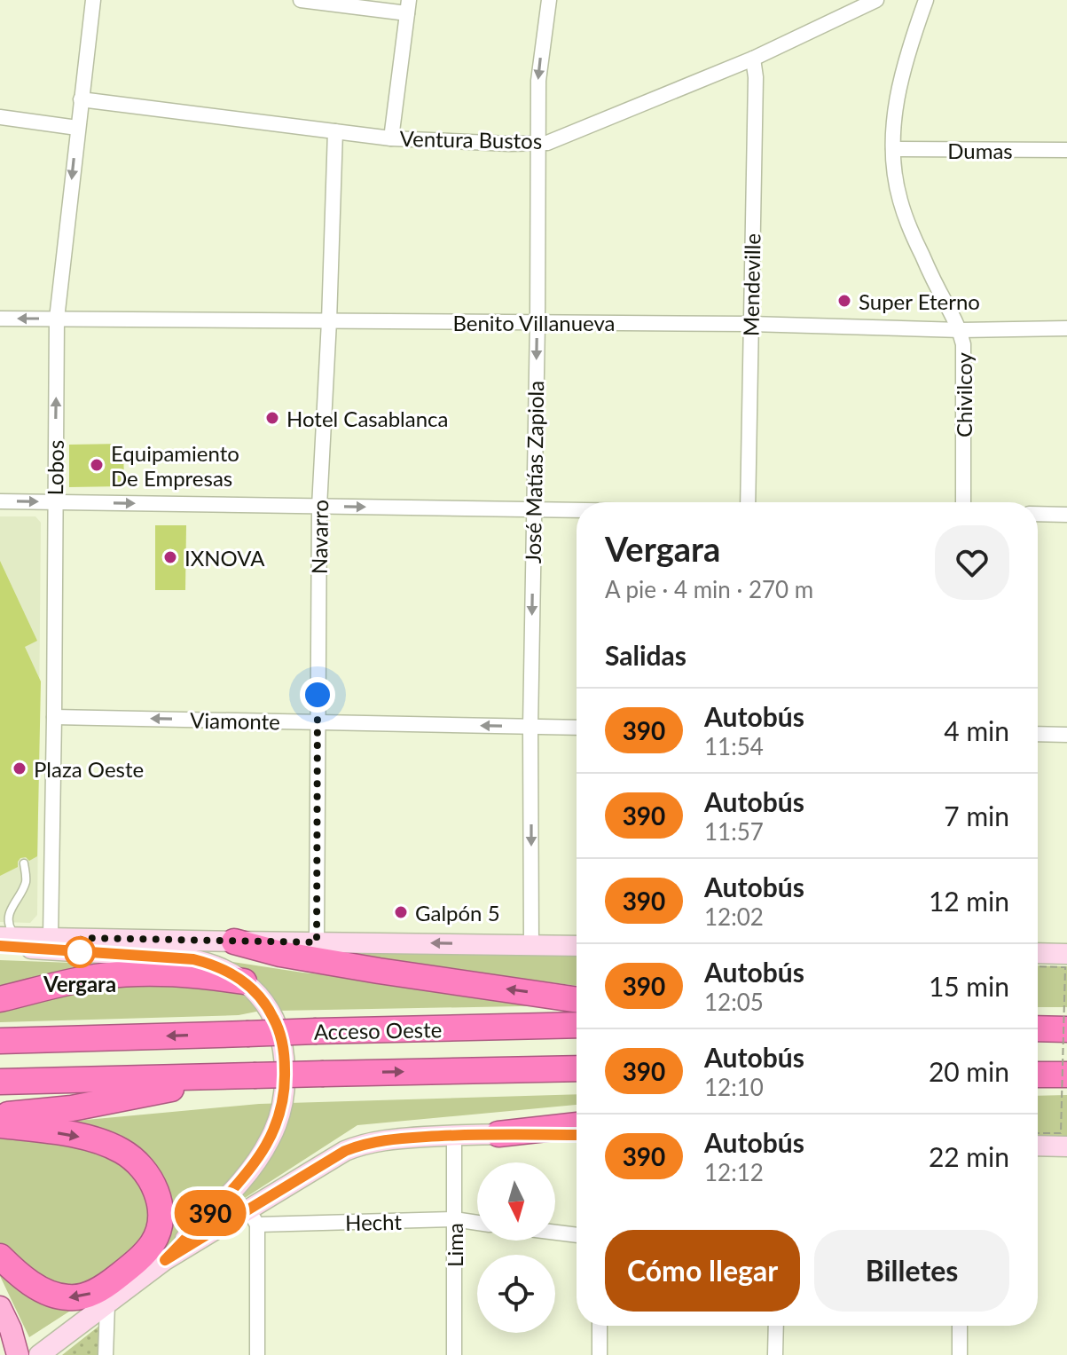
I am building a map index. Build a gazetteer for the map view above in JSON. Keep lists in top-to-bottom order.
{
  "streets": {
    "highway": ["Acceso Oeste"],
    "street": [
      "Ventura Bustos",
      "Dumas",
      "Mendeville",
      "Benito Villanueva",
      "Chivilcoy",
      "Lobos",
      "José Matías Zapiola",
      "Navarro",
      "Viamonte",
      "Hecht",
      "Lima"
    ]
  },
  "crossings": [
    ["Ventura Bustos", "Mendeville"],
    ["Ventura Bustos", "Lobos"],
    ["Ventura Bustos", "José Matías Zapiola"],
    ["Ventura Bustos", "Navarro"],
    ["Dumas", "Chivilcoy"],
    ["Mendeville", "Benito Villanueva"],
    ["Benito Villanueva", "Chivilcoy"],
    ["Benito Villanueva", "Lobos"],
    ["Benito Villanueva", "José Matías Zapiola"],
    ["Benito Villanueva", "Navarro"],
    ["Lobos", "Viamonte"],
    ["José Matías Zapiola", "Viamonte"],
    ["Navarro", "Viamonte"],
    ["Hecht", "Lima"]
  ],
  "one_way": ["José Matías Zapiola", "Viamonte"],
  "places": [
    "Super Eterno",
    "Hotel Casablanca",
    "Equipamiento De Empresas",
    "IXNOVA",
    "Plaza Oeste",
    "Galpón 5",
    "Vergara"
  ],
  "lines": ["bus line 390"],
  "north": "bottom",
  "page": {
    "on_map": "390",
    "heading": [
      ["Vergara", "A pie · 4 min · 270 m"],
      "Salidas"
    ],
    "list": [
      {
        "mark": "390",
        "name": "Autobús",
        "note": "11:54",
        "value": "4 min"
      },
      {
        "mark": "390",
        "name": "Autobús",
        "note": "11:57",
        "value": "7 min"
      },
      {
        "mark": "390",
        "name": "Autobús",
        "note": "12:02",
        "value": "12 min"
      },
      {
        "mark": "390",
        "name": "Autobús",
        "note": "12:05",
        "value": "15 min"
      },
      {
        "mark": "390",
        "name": "Autobús",
        "note": "12:10",
        "value": "20 min"
      },
      {
        "mark": "390",
        "name": "Autobús",
        "note": "12:12",
        "value": "22 min"
      }
    ],
    "buttons": ["Cómo llegar", "Billetes"]
  }
}
